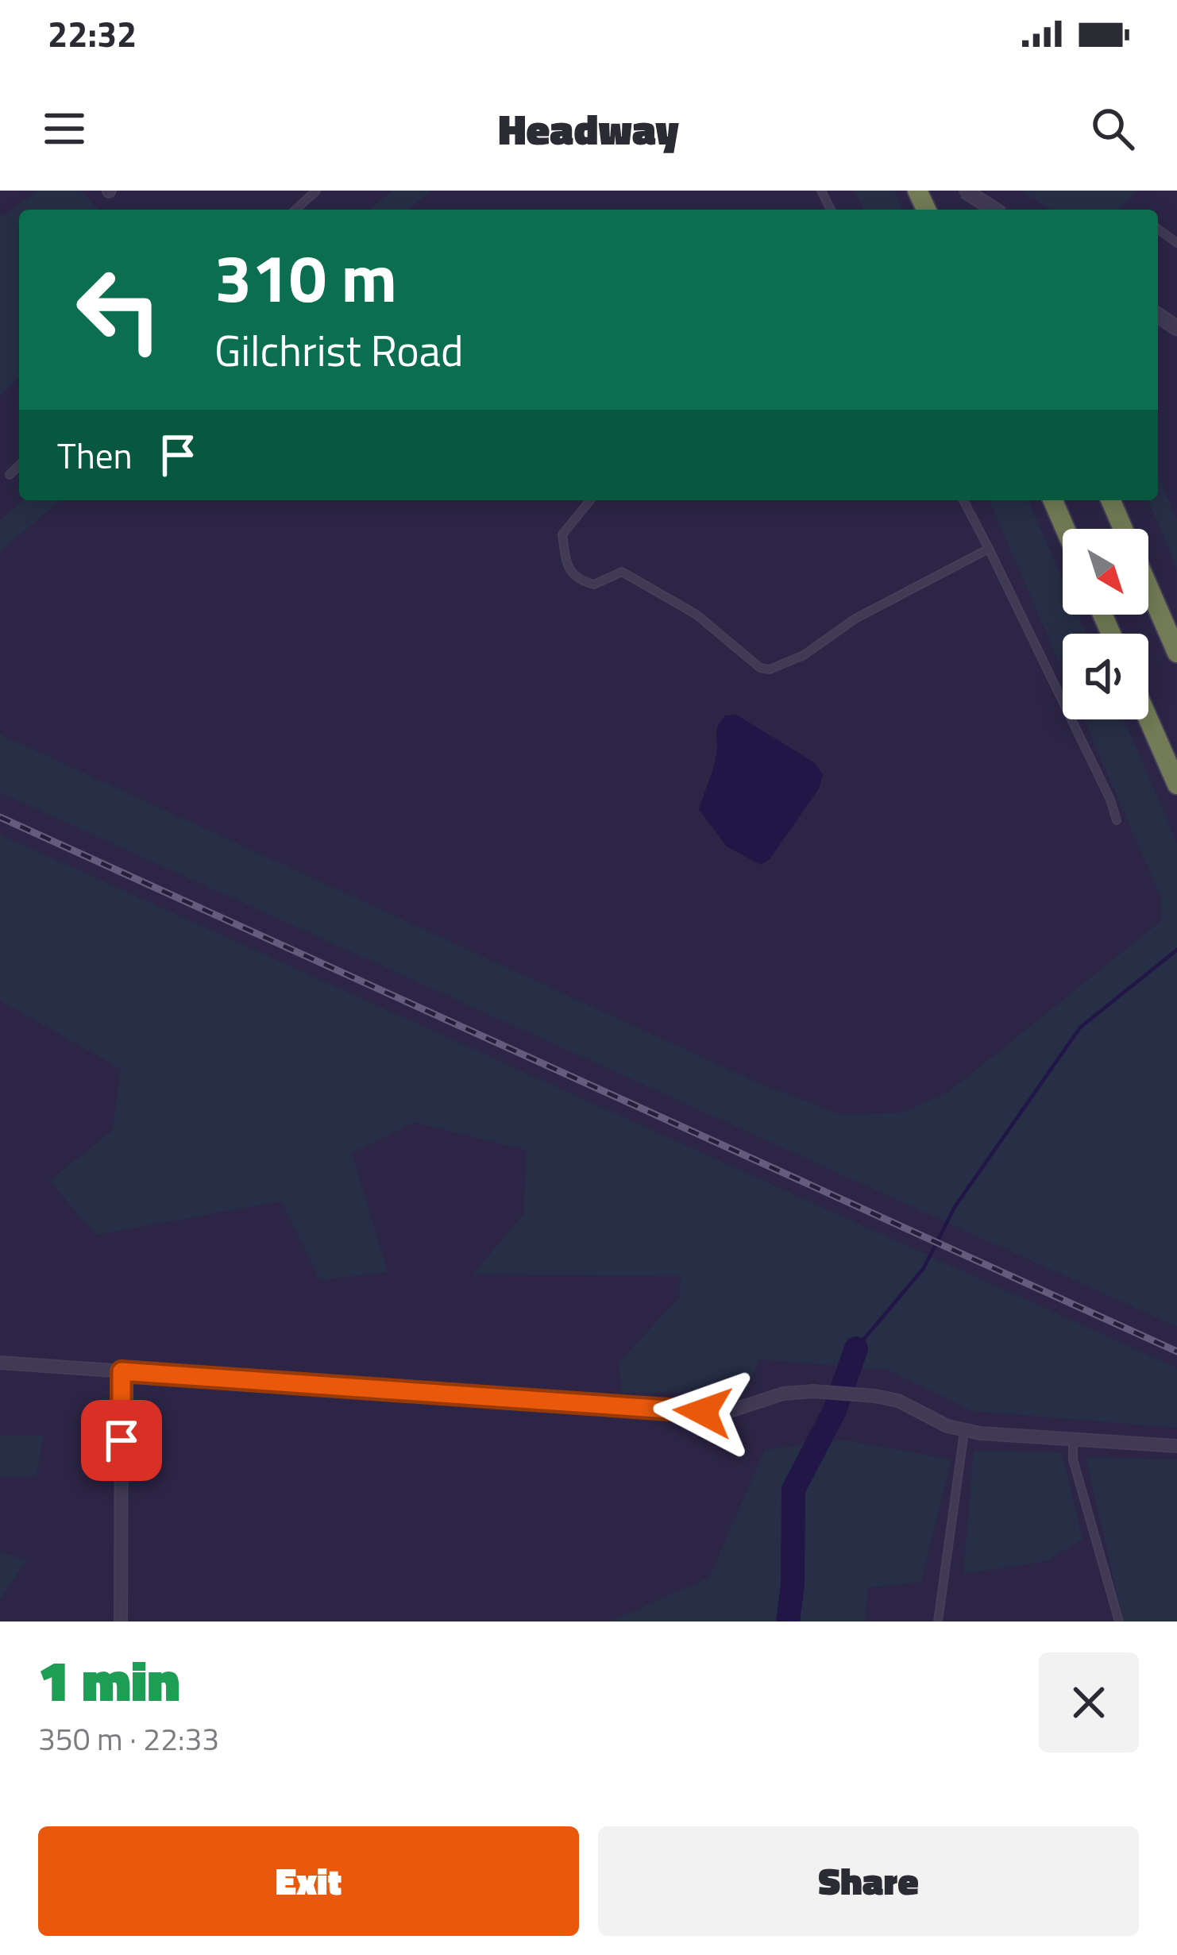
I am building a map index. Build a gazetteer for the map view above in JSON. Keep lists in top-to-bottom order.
{
  "north": "bottom right",
  "page": {
    "status": "22:32",
    "header": "Headway",
    "turn": ["310 m", "Gilchrist Road"],
    "then": "Then",
    "heading": ["1 min", "350 m · 22:33"],
    "buttons": ["Exit", "Share"]
  }
}
